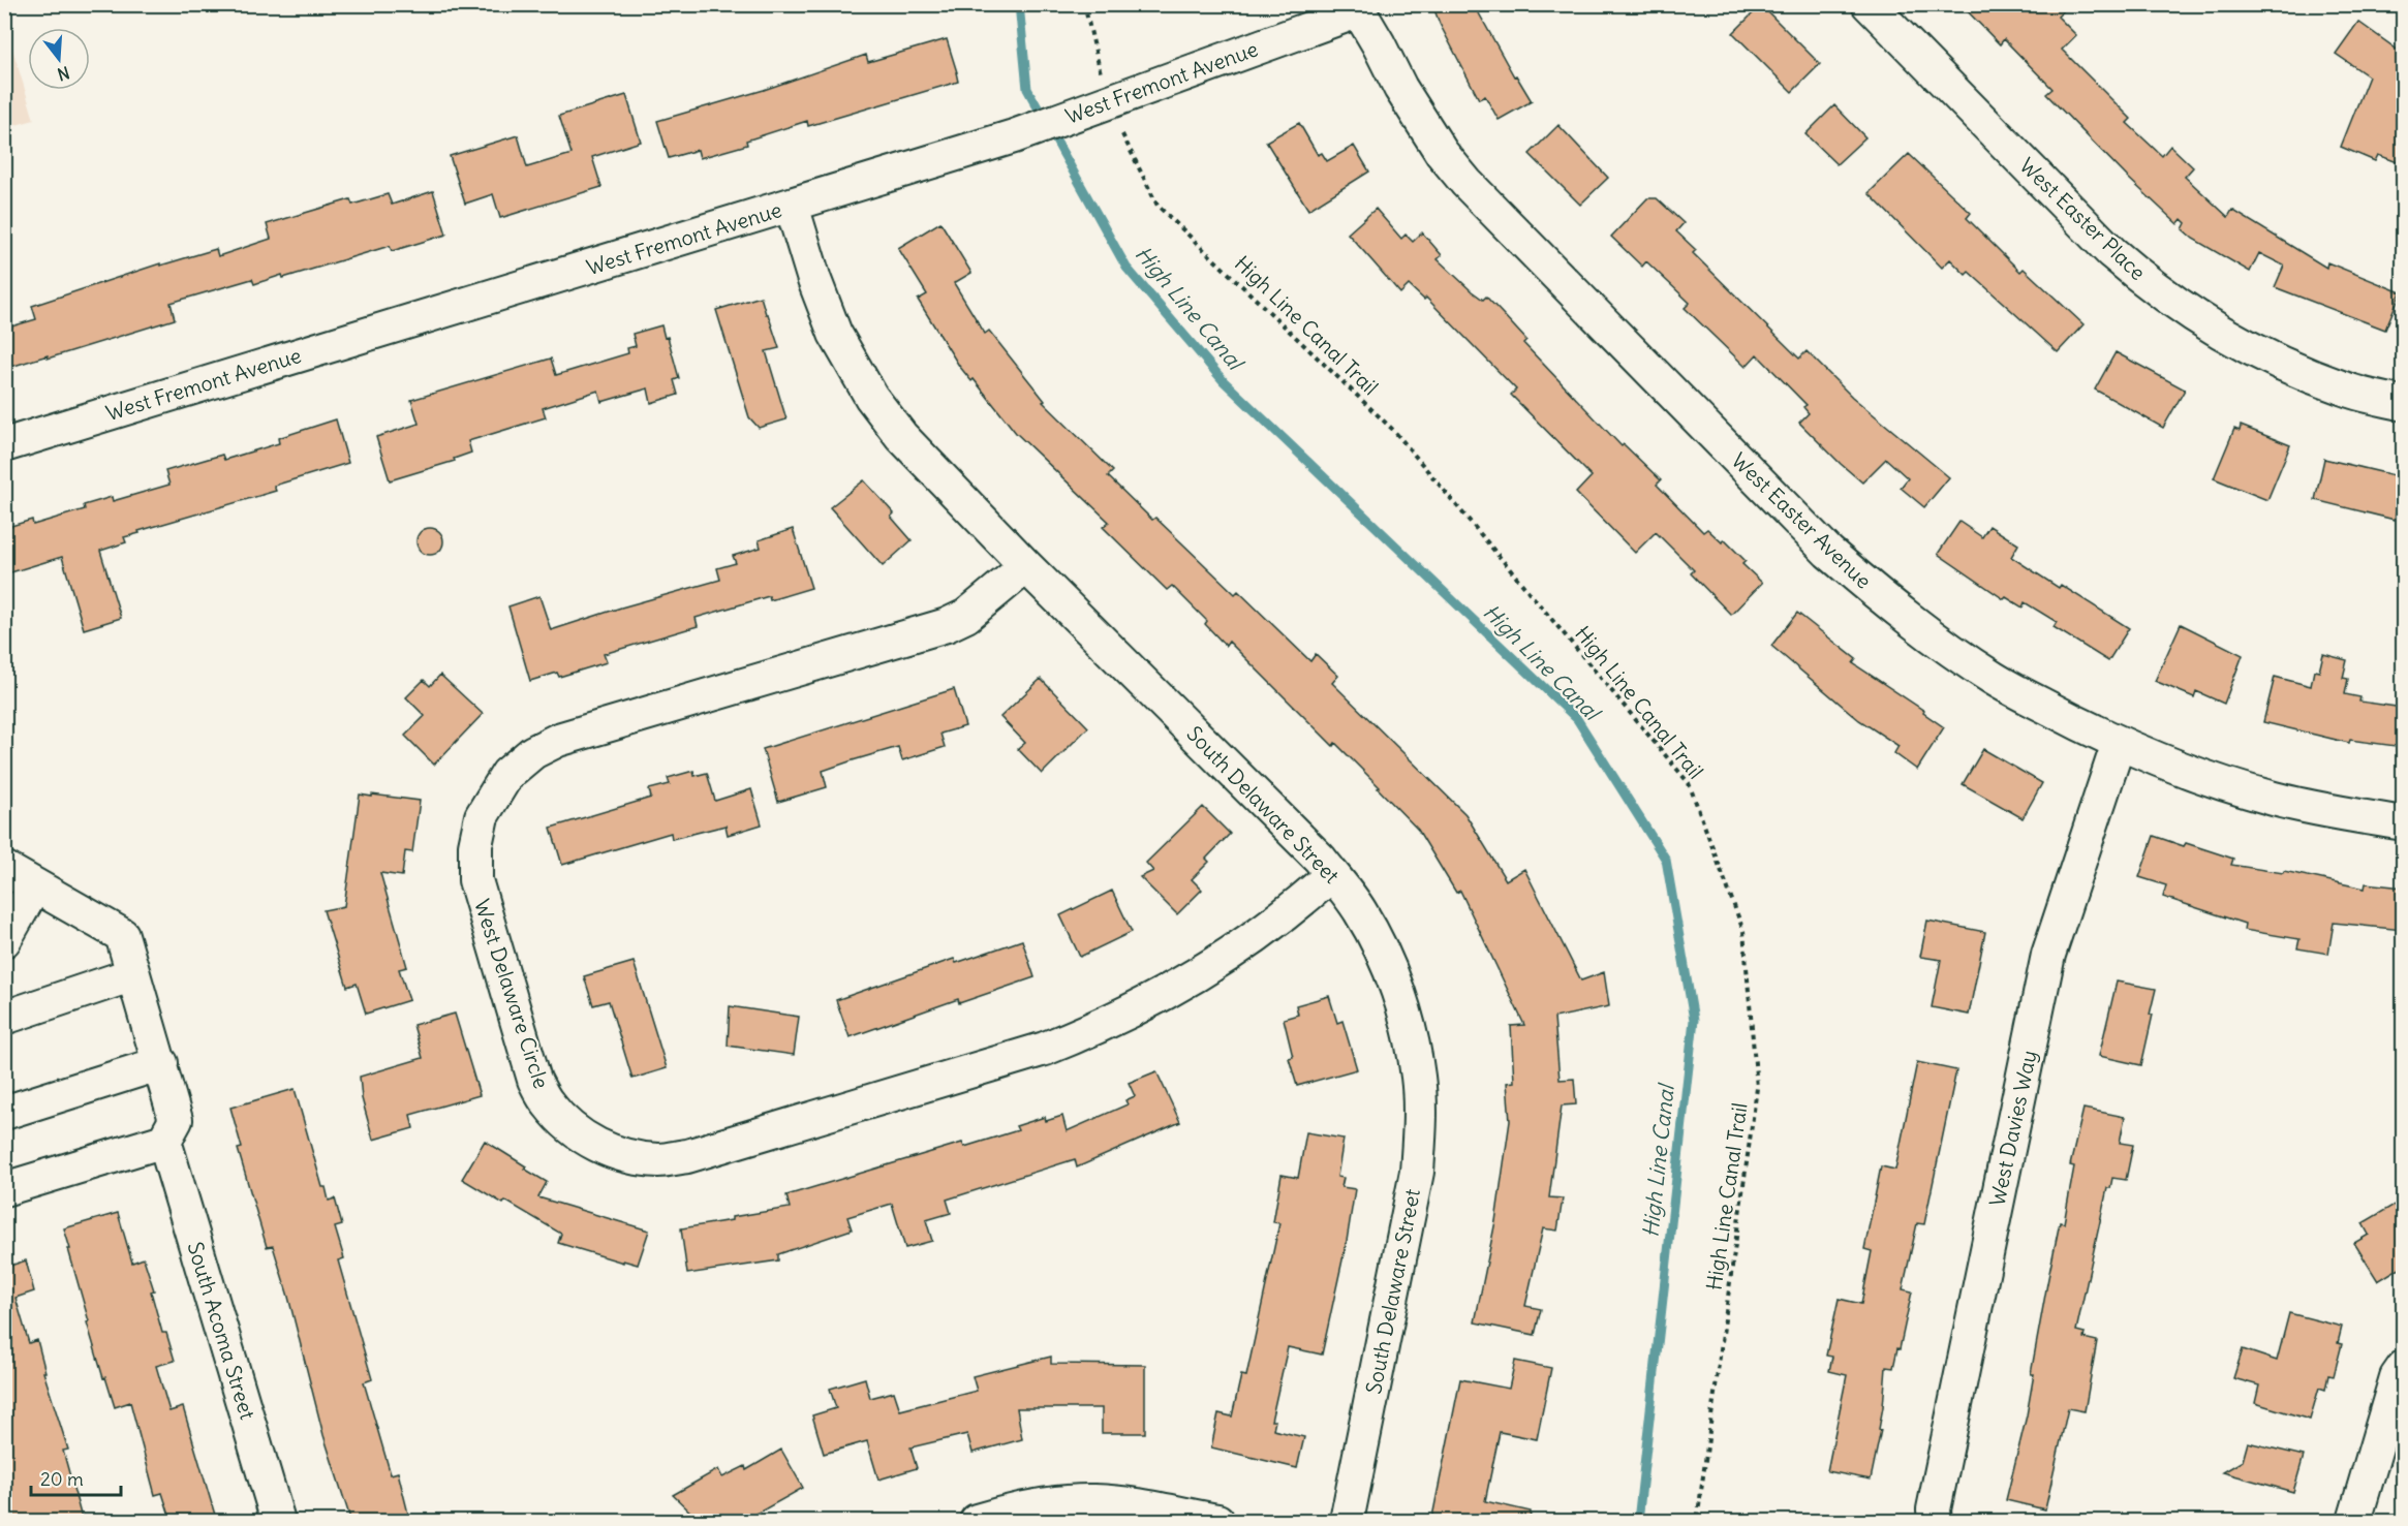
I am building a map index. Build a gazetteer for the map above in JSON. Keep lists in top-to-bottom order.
{
  "streets": {
    "street": [
      "West Fremont Avenue",
      "West Easter Place",
      "West Easter Avenue",
      "South Delaware Street",
      "West Delaware Circle",
      "West Davies Way",
      "South Acoma Street"
    ],
    "path": ["High Line Canal Trail"]
  },
  "crossings": [
    ["West Fremont Avenue", "West Easter Avenue"],
    ["West Fremont Avenue", "South Delaware Street"],
    ["West Easter Avenue", "West Davies Way"],
    ["South Delaware Street", "West Delaware Circle"]
  ],
  "water": ["High Line Canal"],
  "scale_bar": "20 m",
  "north": "bottom"
}
